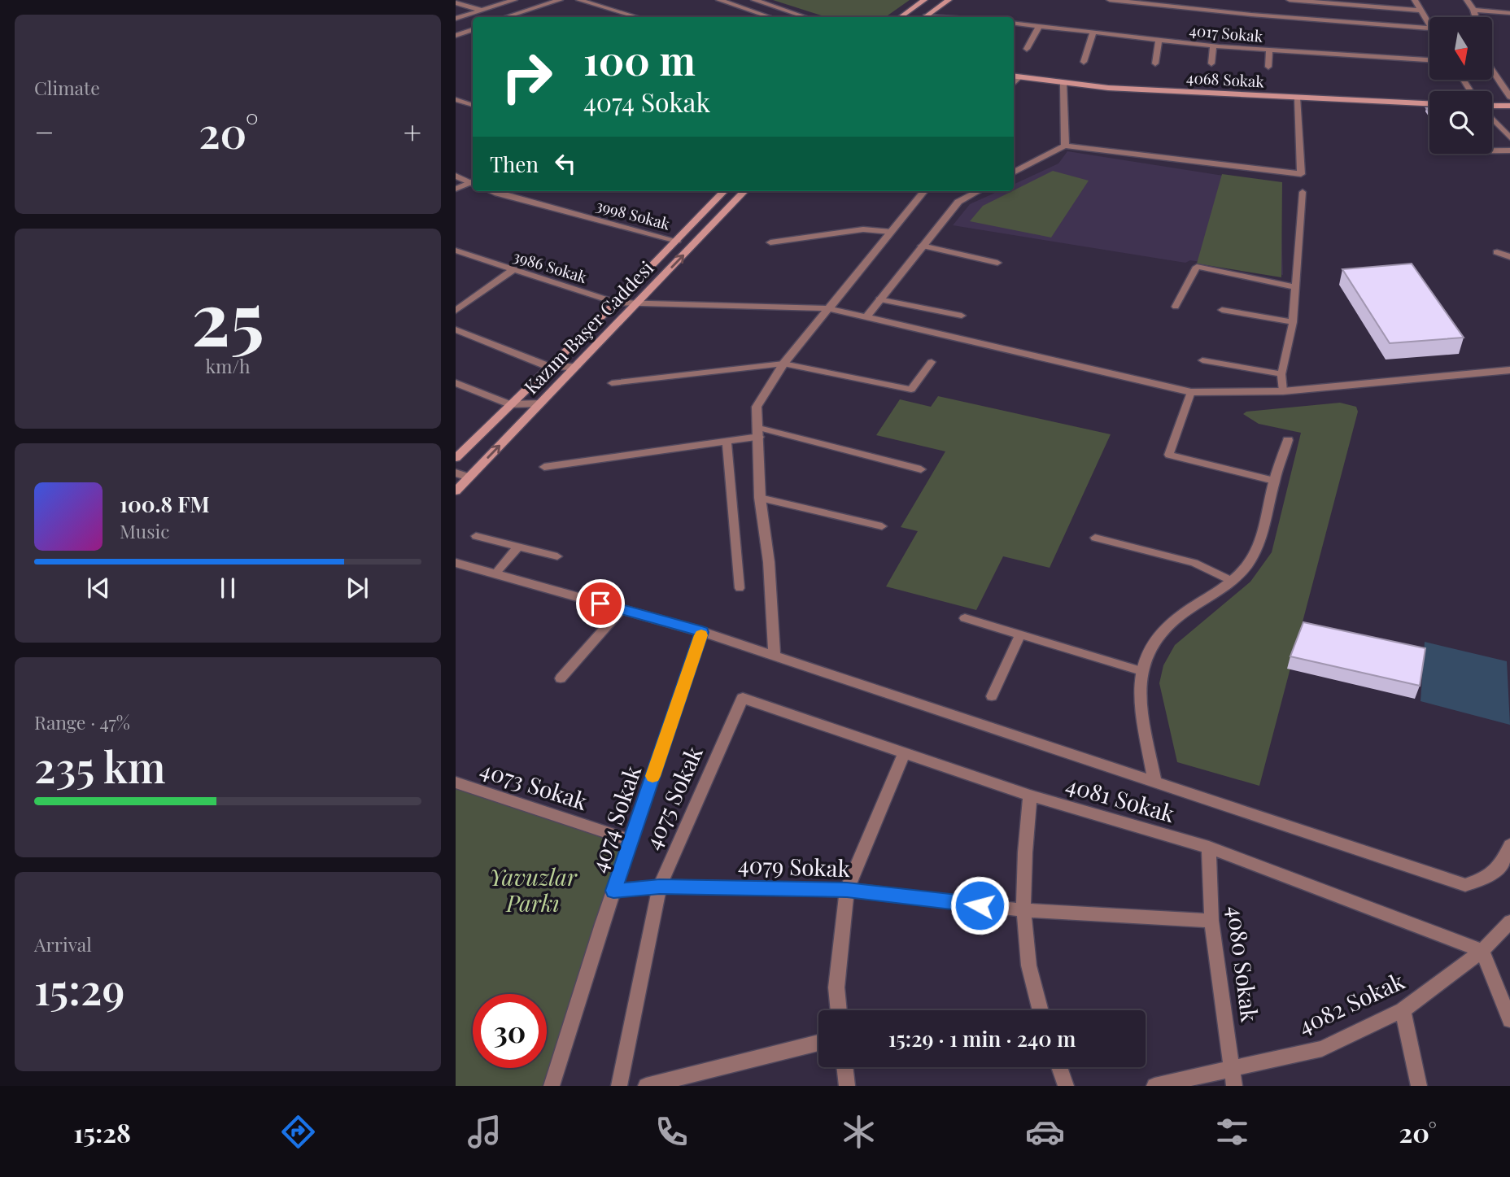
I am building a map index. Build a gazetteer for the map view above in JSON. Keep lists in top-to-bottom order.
{
  "streets": {
    "main road": ["4068 Sokak", "Kazım Başer Caddesi"],
    "street": [
      "4017 Sokak",
      "3998 Sokak",
      "3986 Sokak",
      "4073 Sokak",
      "4075 Sokak",
      "4081 Sokak",
      "4074 Sokak",
      "4079 Sokak",
      "4080 Sokak",
      "4082 Sokak"
    ]
  },
  "crossings": [
    ["3998 Sokak", "Kazım Başer Caddesi"],
    ["3986 Sokak", "Kazım Başer Caddesi"],
    ["4073 Sokak", "4074 Sokak"],
    ["4075 Sokak", "4081 Sokak"],
    ["4075 Sokak", "4079 Sokak"],
    ["4081 Sokak", "4080 Sokak"],
    ["4081 Sokak", "4082 Sokak"],
    ["4074 Sokak", "4079 Sokak"],
    ["4079 Sokak", "4080 Sokak"],
    ["4080 Sokak", "4082 Sokak"]
  ],
  "parks": ["Yavuzlar Parkı"],
  "north": "bottom",
  "page": {
    "tile": [
      "Climate",
      ["25", "km/h"],
      ["Range · 47%", "235 km"],
      ["Arrival", "15:29"]
    ],
    "turn": ["100 m", "4074 Sokak"],
    "heat": ["−", "20°", "+"],
    "then": "Then",
    "song": ["100.8 FM", "Music"],
    "limit": "30",
    "trip": "15:29 · 1 min · 240 m",
    "tabs": ["15:28", "20°"]
  }
}
